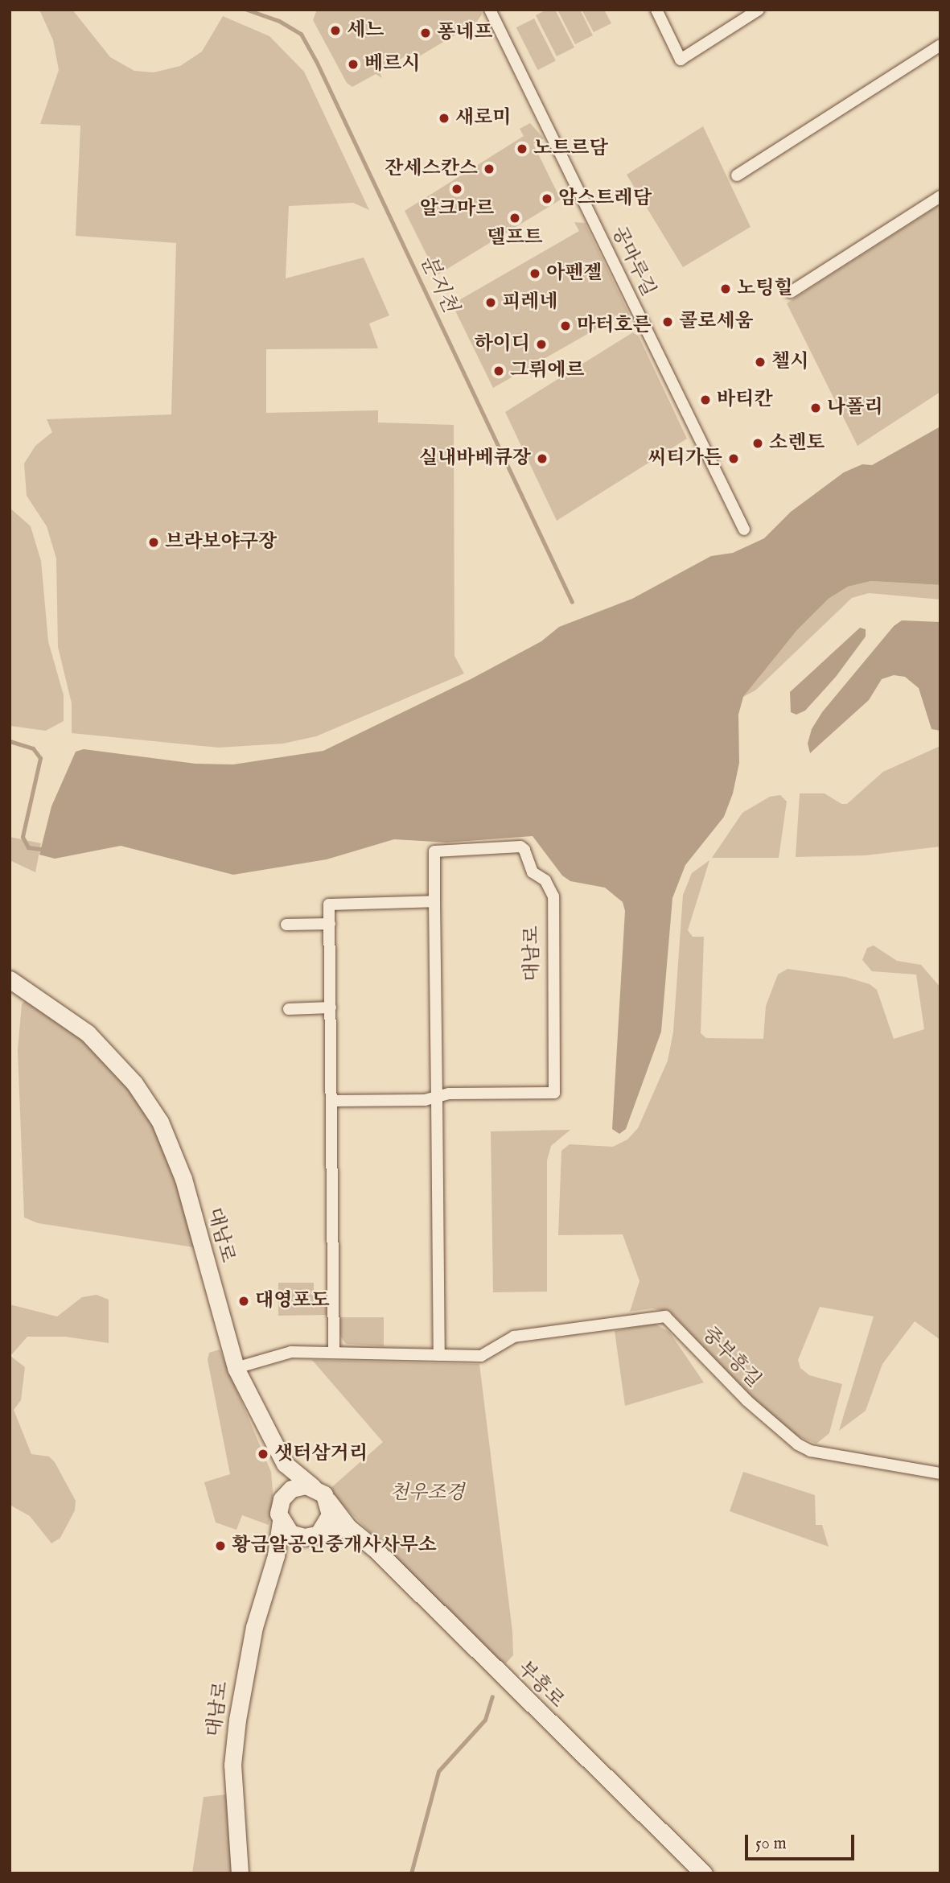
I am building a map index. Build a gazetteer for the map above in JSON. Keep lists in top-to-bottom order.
{
  "streets": {
    "street": [
      "공마루길",
      "대남로",
      "중부흥길",
      "부흥로"
    ]
  },
  "crossings": [
    ["대남로", "중부흥길"],
    ["대남로", "부흥로"]
  ],
  "water": ["분지천"],
  "parks": ["천우조경"],
  "places": [
    "세느",
    "퐁네프",
    "베르시",
    "새로미",
    "노트르담",
    "잔세스칸스",
    "알크마르",
    "암스트레담",
    "델프트",
    "아펜젤",
    "노팅힐",
    "피레네",
    "콜로세움",
    "마터호른",
    "하이디",
    "첼시",
    "그뤼에르",
    "바티칸",
    "나폴리",
    "소렌토",
    "실내바베큐장",
    "씨티가든",
    "브라보야구장",
    "대영포도",
    "샛터삼거리",
    "황금알공인중개사사무소"
  ],
  "scale_bar": "50 m"
}
